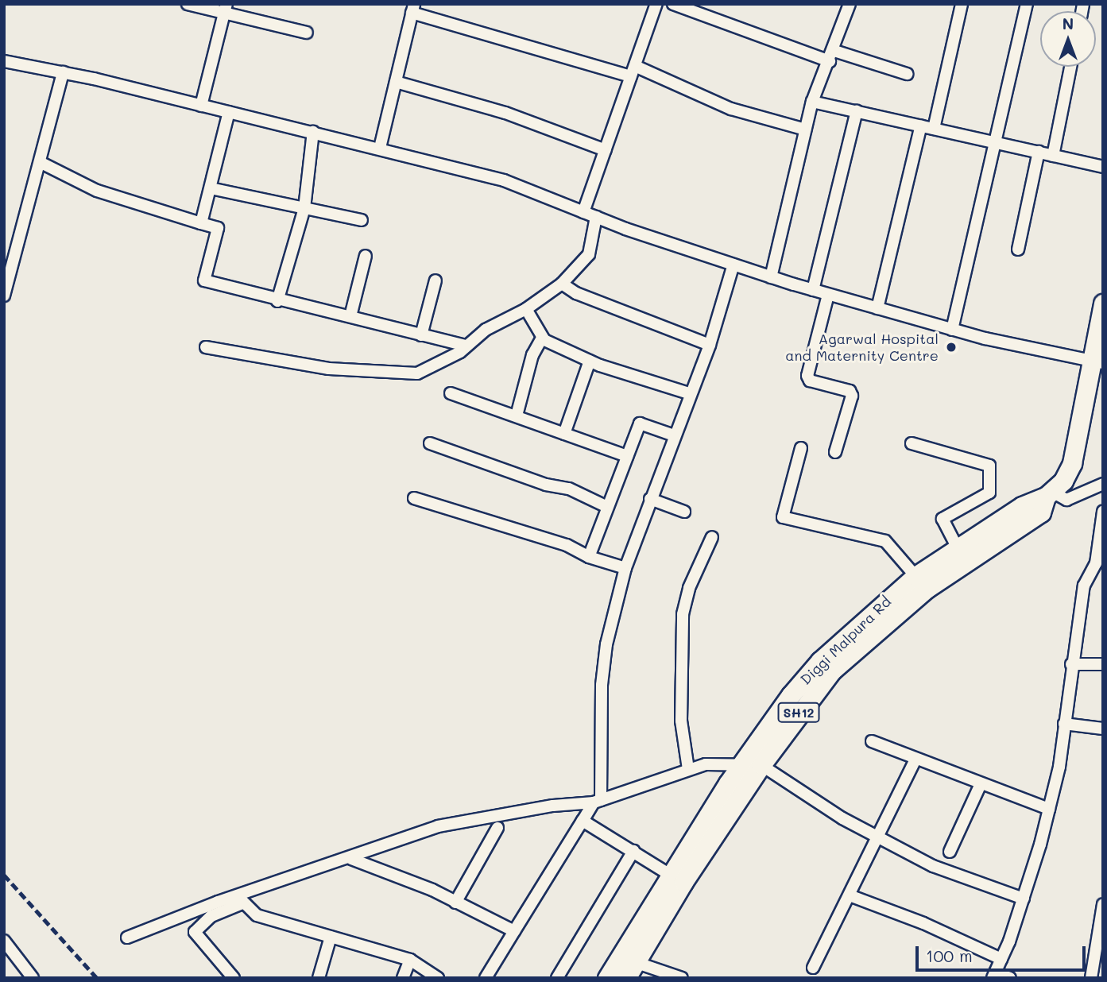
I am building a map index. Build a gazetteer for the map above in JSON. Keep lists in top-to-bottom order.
{
  "streets": {
    "main road": ["Diggi Malpura Rd", "SH12"]
  },
  "places": ["Agarwal Hospital and Maternity Centre"],
  "scale_bar": "100 m",
  "north": "top"
}
